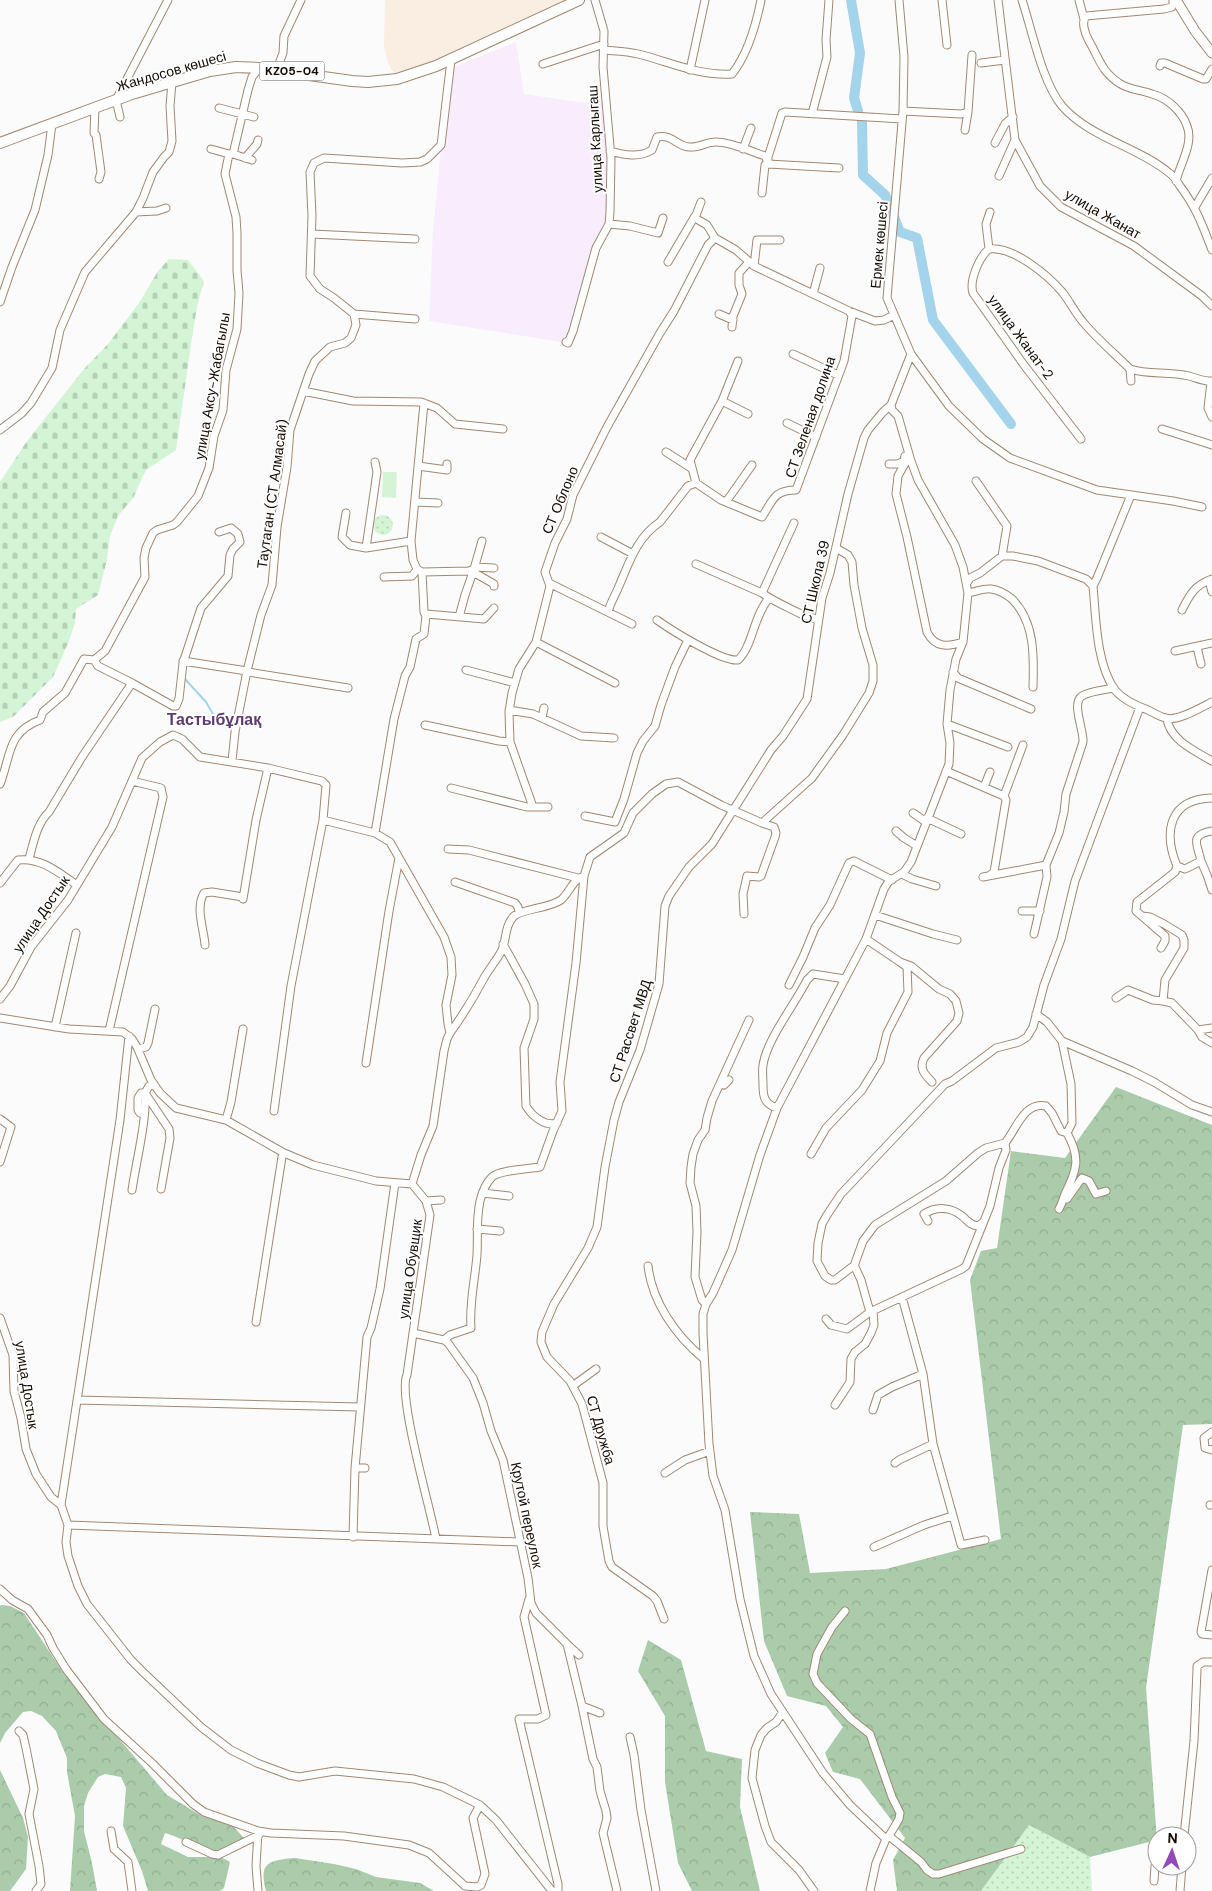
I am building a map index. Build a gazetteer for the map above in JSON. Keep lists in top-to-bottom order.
{
  "streets": {
    "main road": ["Жандосов көшесі", "KZ05-04"],
    "street": [
      "улица Карлыгаш",
      "улица Жанат",
      "Ермек көшесі",
      "улица Жанат-2",
      "улица Аксу-Жабагылы",
      "СТ Зеленая долина",
      "Таутаган (СТ Алмасай)",
      "СТ Облоно",
      "СТ Школа 39",
      "улица Достык",
      "СТ Рассвет МВД",
      "улица Обувщик",
      "СТ Дружба",
      "Крутой переулок"
    ]
  },
  "crossings": [
    ["Жандосов көшесі", "улица Аксу-Жабагылы"],
    ["Ермек көшесі", "СТ Школа 39"],
    ["Таутаган (СТ Алмасай)", "улица Достык"],
    ["СТ Школа 39", "СТ Рассвет МВД"],
    ["СТ Рассвет МВД", "СТ Дружба"]
  ],
  "districts": ["Тастыбұлақ"],
  "north": "top"
}
